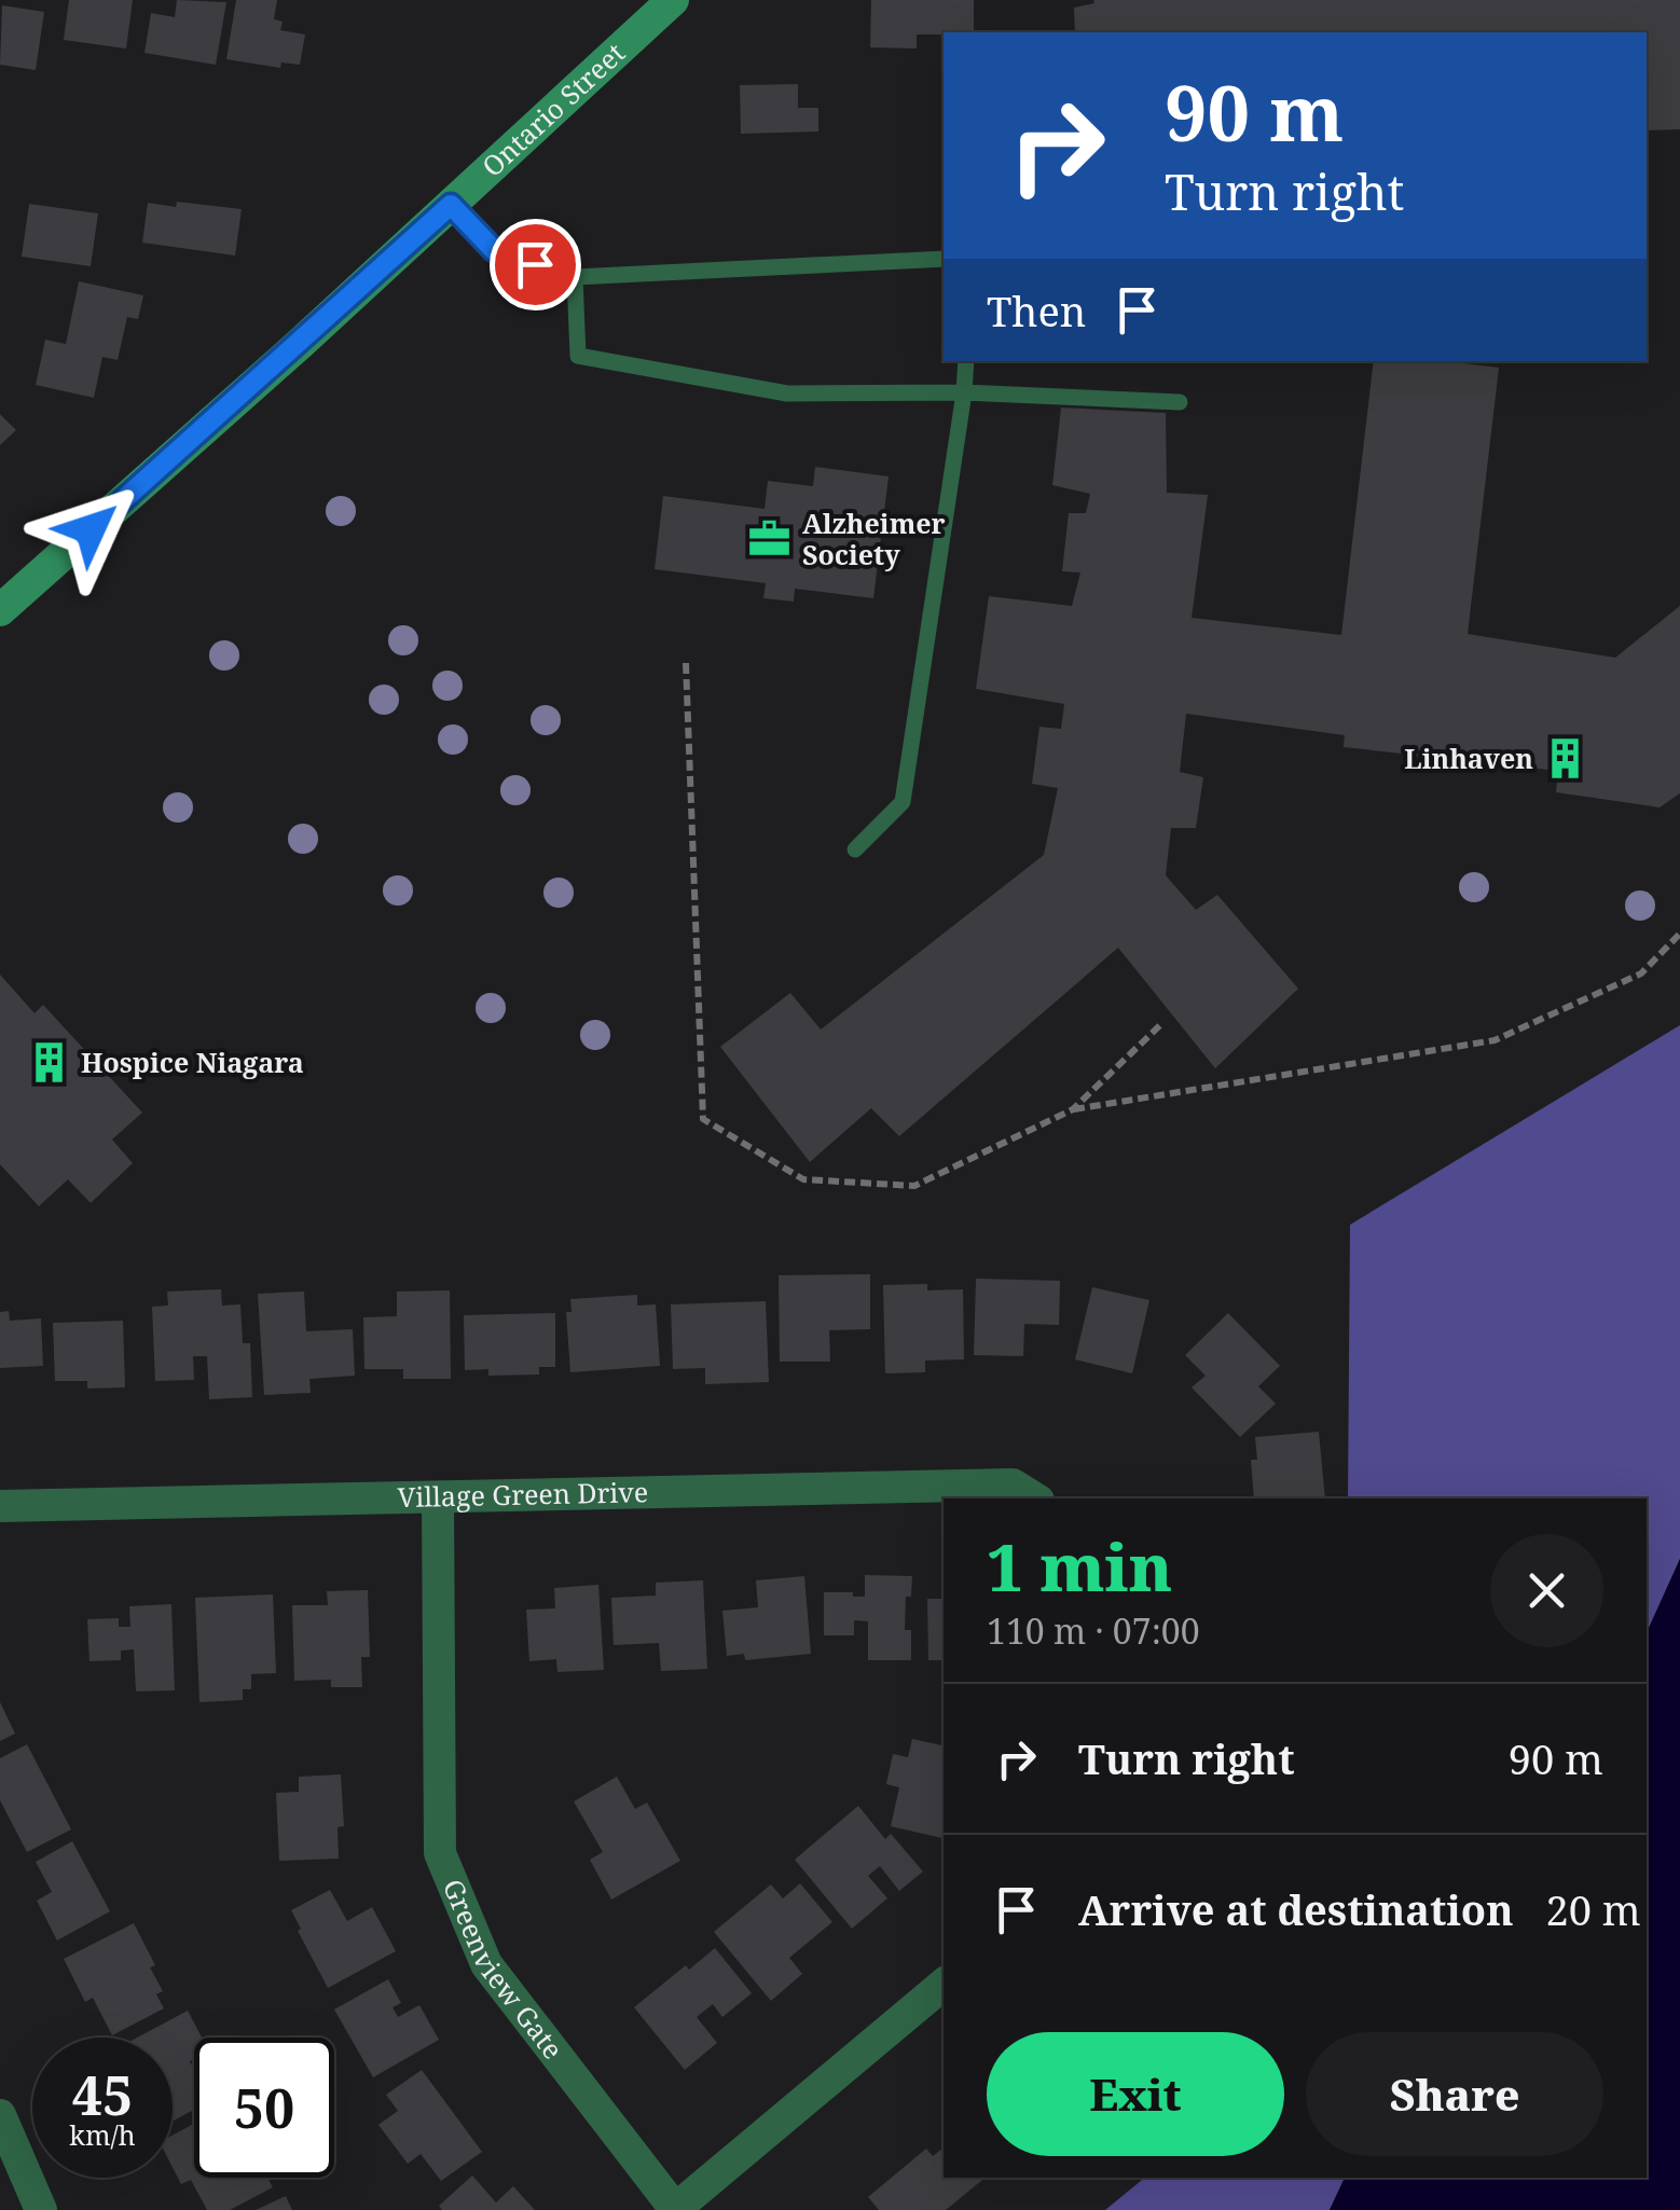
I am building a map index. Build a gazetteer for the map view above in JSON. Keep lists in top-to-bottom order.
{
  "streets": {
    "main road": ["Ontario Street"],
    "street": ["Village Green Drive", "Greenview Gate"]
  },
  "crossings": [
    ["Village Green Drive", "Greenview Gate"]
  ],
  "places": {
    "office": ["Alzheimer Society"],
    "building": ["Linhaven", "Hospice Niagara"]
  },
  "page": {
    "turn": ["90 m", "Turn right"],
    "then": "Then",
    "heading": ["1 min", "110 m · 07:00"],
    "list": [
      {
        "name": "Turn right",
        "value": "90 m"
      },
      {
        "name": "Arrive at destination",
        "value": "20 m"
      }
    ],
    "buttons": ["Exit", "Share"],
    "speed": "45 km/h",
    "limit": "50"
  }
}
